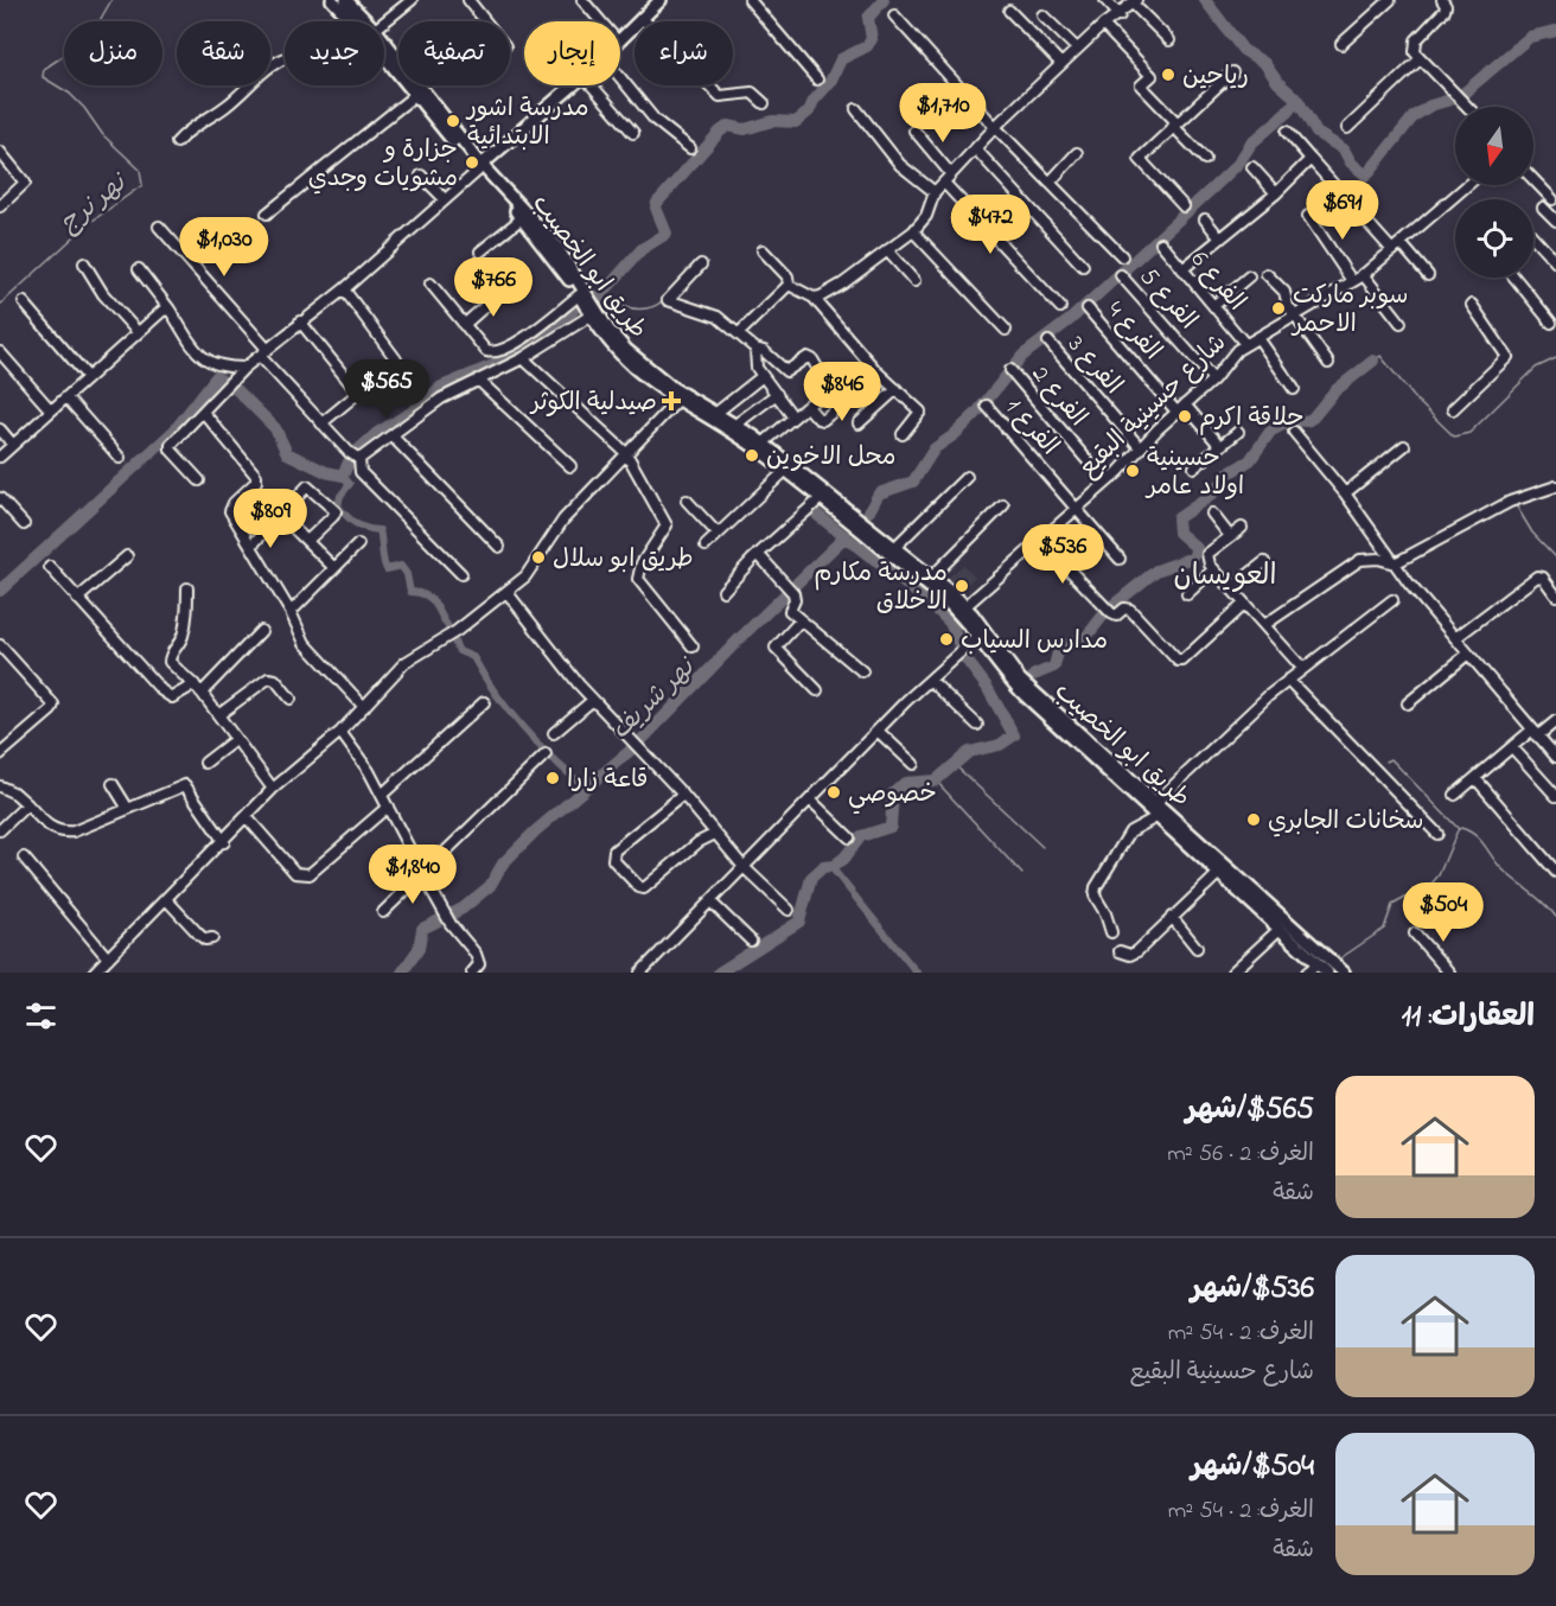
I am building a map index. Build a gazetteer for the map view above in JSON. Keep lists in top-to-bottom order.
{
  "streets": {
    "main road": ["طريق ابو الخصيب"],
    "street": [
      "الفرع 6",
      "الفرع 5",
      "الفرع 4",
      "الفرع 3",
      "الفرع 2",
      "شارع حسينية البقيع",
      "الفرع 1"
    ]
  },
  "crossings": [
    ["طريق ابو الخصيب", "شارع حسينية البقيع"],
    ["الفرع 6", "شارع حسينية البقيع"],
    ["الفرع 5", "شارع حسينية البقيع"],
    ["الفرع 4", "شارع حسينية البقيع"],
    ["الفرع 3", "شارع حسينية البقيع"],
    ["الفرع 2", "شارع حسينية البقيع"],
    ["شارع حسينية البقيع", "الفرع 1"]
  ],
  "districts": ["العويسان"],
  "water": ["نهر نرج", "نهر شريف"],
  "places": {
    "other": [
      "رياحين",
      "مدرسة اشور الابتدائية",
      "جزارة و مشويات وجدي",
      "سوبر ماركت الاحمر",
      "حلاقة اكرم",
      "محل الاخوين",
      "حسينية اولاد عامر",
      "طريق ابو سلال",
      "مدرسة مكارم الاخلاق",
      "مدارس السياب",
      "قاعة زارا",
      "خصوصي",
      "سخانات الجابري"
    ],
    "health": ["صيدلية الكوثر"]
  },
  "north": "bottom",
  "page": {
    "chip": [
      "شراء",
      "إيجار",
      "تصفية",
      "جديد",
      "شقة",
      "منزل"
    ],
    "price": [
      "$1,710",
      "$691",
      "$472",
      "$1,030",
      "$766",
      "$565",
      "$846",
      "$809",
      "$536",
      "$1,840",
      "$504"
    ],
    "heading": "العقارات: 11",
    "list": [
      {
        "name": "$565/شهر",
        "note": "الغرف: 2 · 56 m² · شقة"
      },
      {
        "name": "$536/شهر",
        "note": "الغرف: 2 · 54 m² · شارع حسينية البقيع"
      },
      {
        "name": "$504/شهر",
        "note": "الغرف: 2 · 54 m² · شقة"
      }
    ]
  }
}
